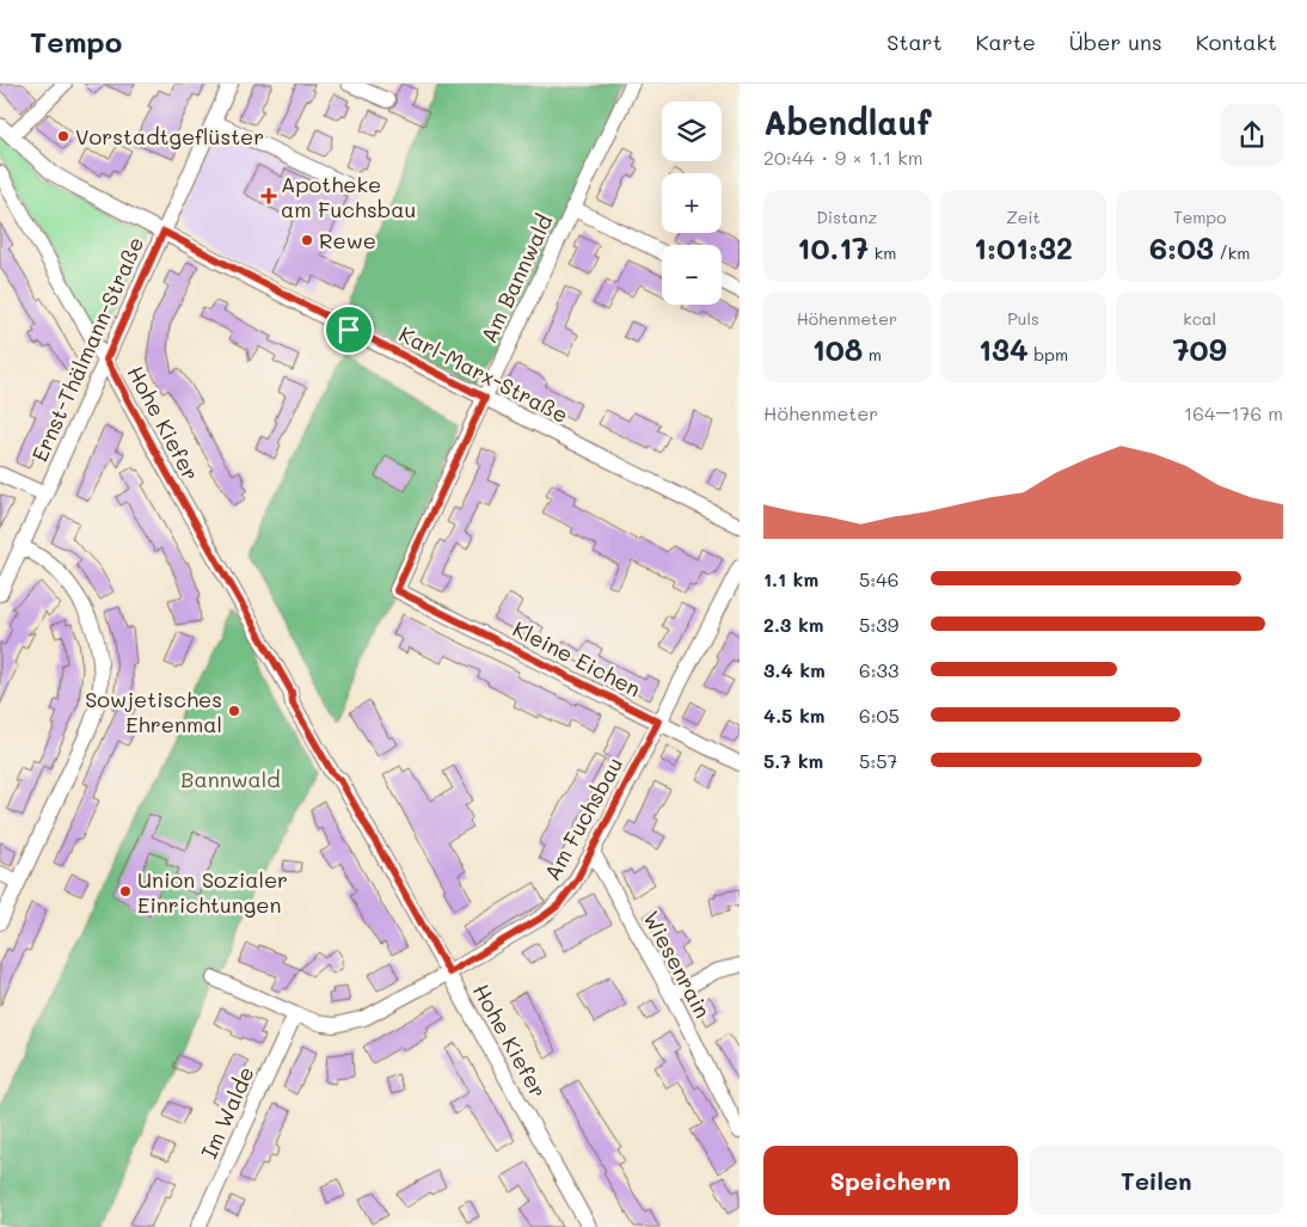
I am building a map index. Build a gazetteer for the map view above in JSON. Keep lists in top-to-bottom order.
{
  "streets": {
    "street": [
      "Am Bannwald",
      "Ernst-Thälmann-Straße",
      "Karl-Marx-Straße",
      "Hohe Kiefer",
      "Kleine Eichen",
      "Am Fuchsbau",
      "Wiesenrain",
      "Im Walde"
    ]
  },
  "crossings": [
    ["Am Bannwald", "Karl-Marx-Straße"],
    ["Am Bannwald", "Kleine Eichen"],
    ["Ernst-Thälmann-Straße", "Karl-Marx-Straße"],
    ["Ernst-Thälmann-Straße", "Hohe Kiefer"],
    ["Hohe Kiefer", "Am Fuchsbau"],
    ["Kleine Eichen", "Am Fuchsbau"],
    ["Am Fuchsbau", "Wiesenrain"],
    ["Am Fuchsbau", "Im Walde"]
  ],
  "parks": ["Bannwald"],
  "places": {
    "other": [
      "Vorstadtgeflüster",
      "Rewe",
      "Sowjetisches Ehrenmal",
      "Union Sozialer Einrichtungen"
    ],
    "health": ["Apotheke am Fuchsbau"]
  },
  "page": {
    "header": "Tempo",
    "nav": [
      "Start",
      "Karte",
      "Über uns",
      "Kontakt"
    ],
    "heading": ["Abendlauf", "20:44 · 9 × 1.1 km"],
    "map_buttons": ["+", "−"],
    "stats": [
      ["Distanz", "10.17 km"],
      ["Zeit", "1:01:32"],
      ["Tempo", "6:03 /km"],
      ["Höhenmeter", "108 m"],
      ["Puls", "134 bpm"],
      ["kcal", "709"]
    ],
    "chart": ["Höhenmeter", "164–176 m"],
    "list": [
      {
        "name": "1.1 km",
        "note": "5:46"
      },
      {
        "name": "2.3 km",
        "note": "5:39"
      },
      {
        "name": "3.4 km",
        "note": "6:33"
      },
      {
        "name": "4.5 km",
        "note": "6:05"
      },
      {
        "name": "5.7 km",
        "note": "5:57"
      }
    ],
    "buttons": ["Speichern", "Teilen"]
  }
}
